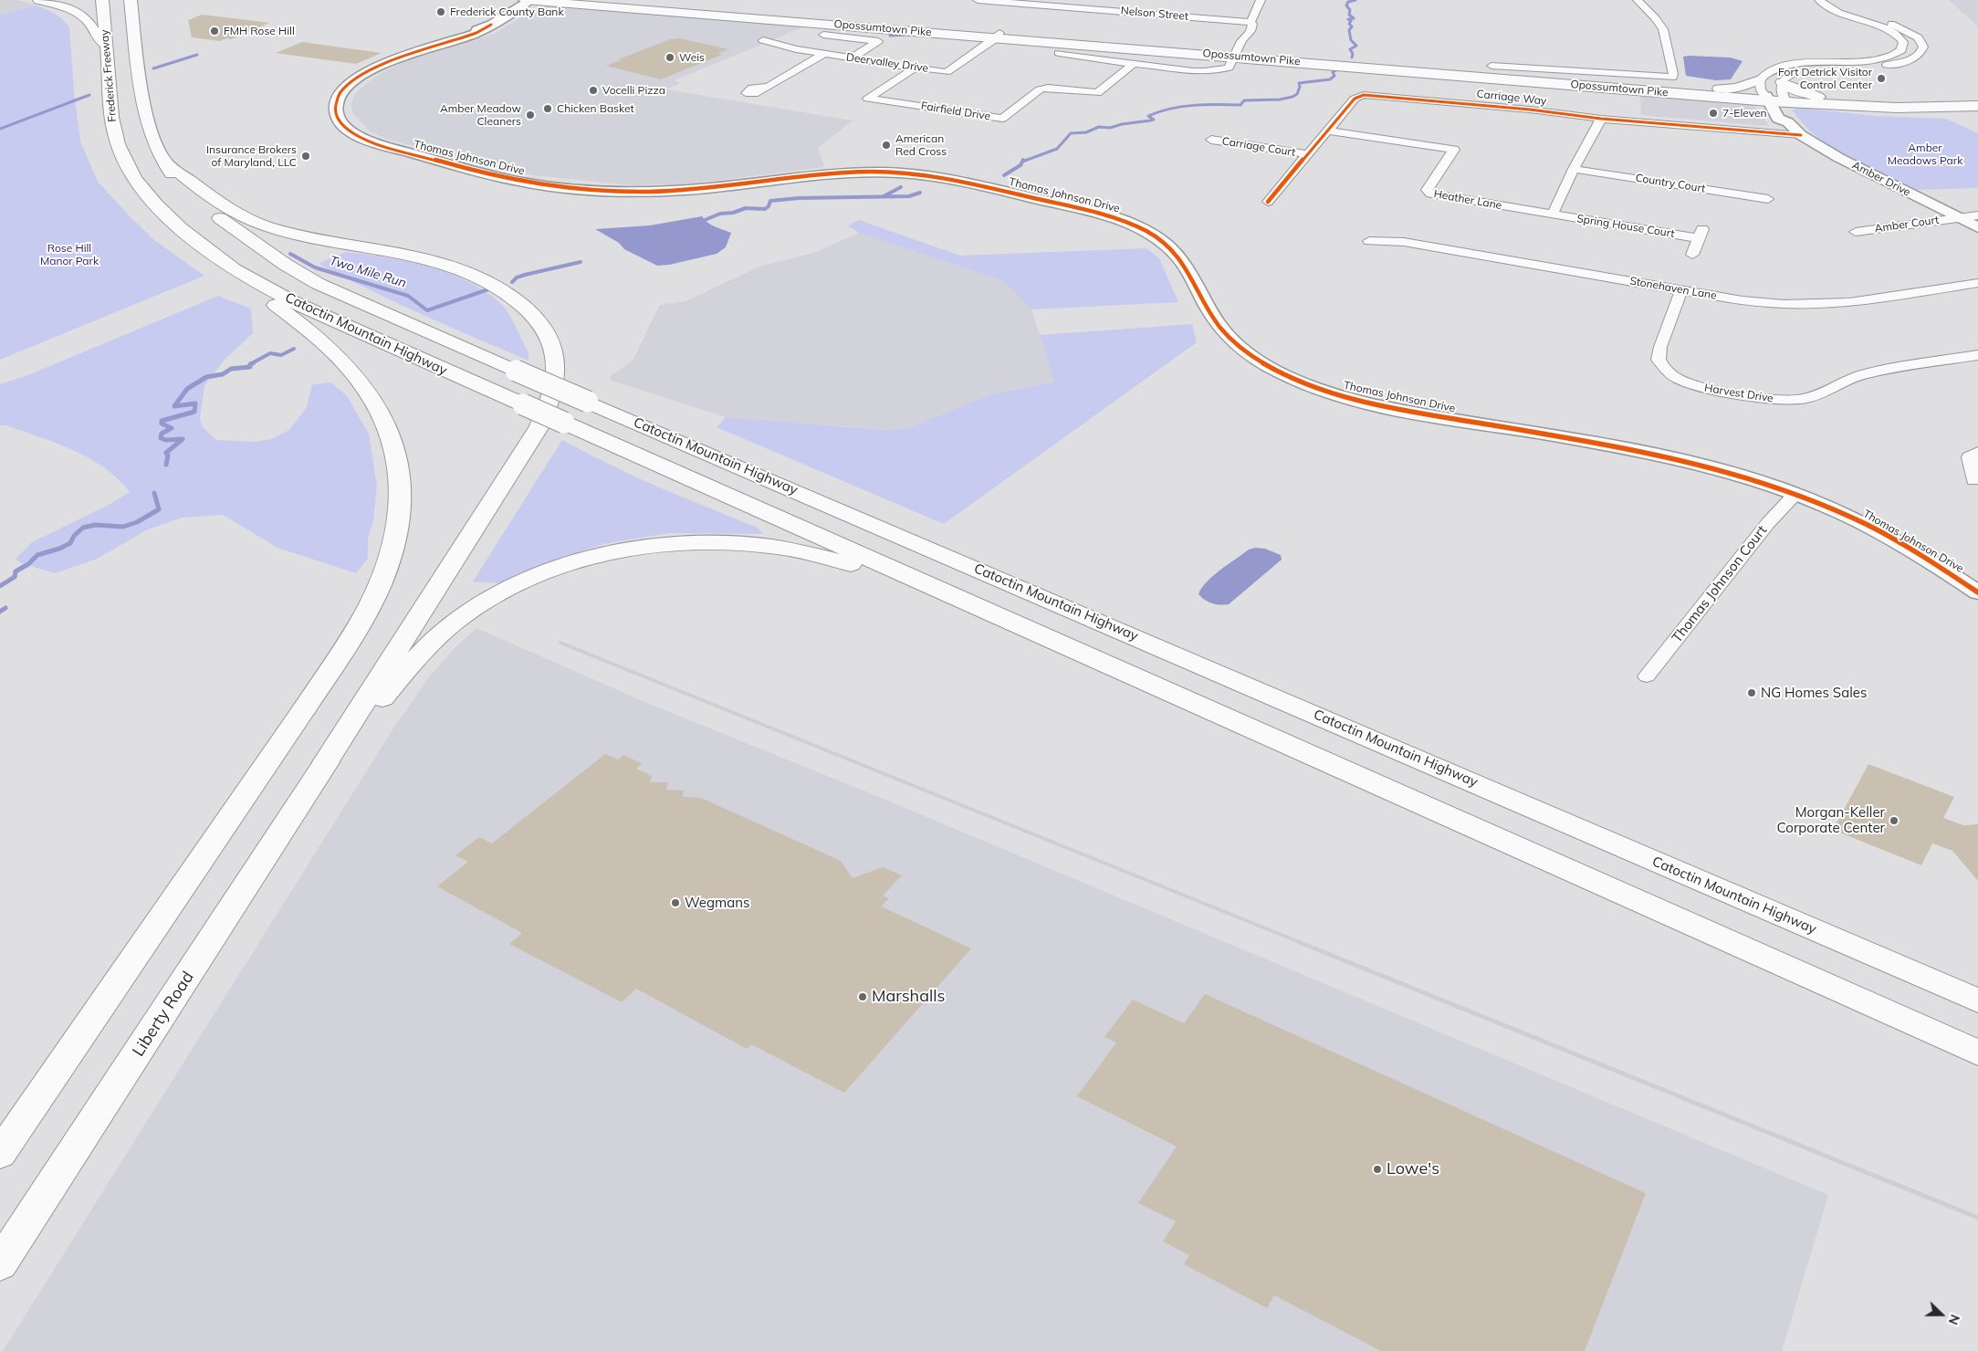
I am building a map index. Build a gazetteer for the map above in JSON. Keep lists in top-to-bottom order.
{
  "streets": {
    "main road": [
      "Opossumtown Pike",
      "Frederick Freeway",
      "Catoctin Mountain Highway",
      "Liberty Road"
    ],
    "street": [
      "Nelson Street",
      "Deervalley Drive",
      "Carriage Way",
      "Fairfield Drive",
      "Carriage Court",
      "Thomas Johnson Drive",
      "Amber Drive",
      "Country Court",
      "Heather Lane",
      "Amber Court",
      "Spring House Court",
      "Stonehaven Lane",
      "Harvest Drive",
      "Thomas Johnson Court"
    ]
  },
  "crossings": [
    ["Opossumtown Pike", "Deervalley Drive"],
    ["Opossumtown Pike", "Thomas Johnson Drive"],
    ["Opossumtown Pike", "Amber Drive"],
    ["Deervalley Drive", "Fairfield Drive"],
    ["Frederick Freeway", "Catoctin Mountain Highway"],
    ["Carriage Way", "Carriage Court"],
    ["Carriage Way", "Amber Drive"],
    ["Carriage Way", "Heather Lane"],
    ["Thomas Johnson Drive", "Thomas Johnson Court"],
    ["Amber Drive", "Amber Court"],
    ["Heather Lane", "Spring House Court"],
    ["Stonehaven Lane", "Harvest Drive"]
  ],
  "water": ["Two Mile Run"],
  "parks": ["Amber Meadows Park", "Rose Hill Manor Park"],
  "places": [
    "Frederick County Bank",
    "FMH Rose Hill",
    "Weis",
    "Fort Detrick Visitor Control Center",
    "Vocelli Pizza",
    "Chicken Basket",
    "7-Eleven",
    "Amber Meadow Cleaners",
    "American Red Cross",
    "Insurance Brokers of Maryland, LLC",
    "NG Homes Sales",
    "Morgan-Keller Corporate Center",
    "Wegmans",
    "Marshalls",
    "Lowe's"
  ],
  "north": "right"
}
